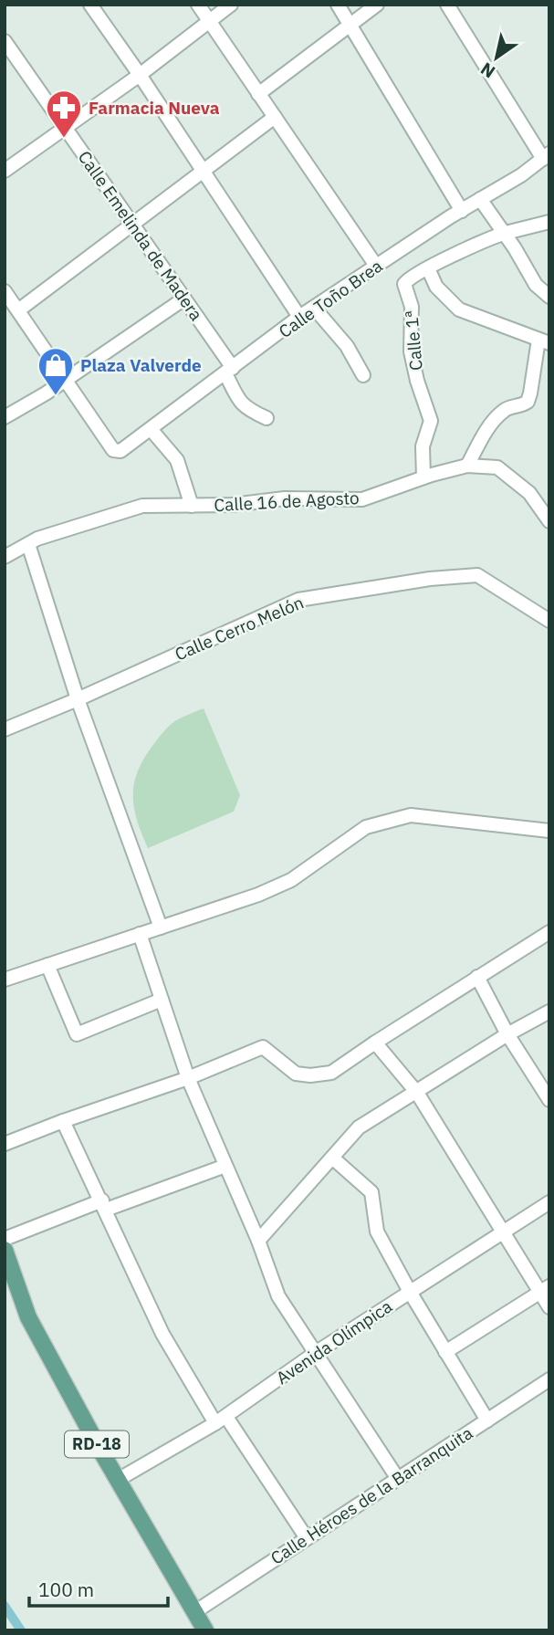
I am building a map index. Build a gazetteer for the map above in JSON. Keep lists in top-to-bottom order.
{
  "streets": {
    "main road": ["RD-18"],
    "street": [
      "Calle Emelinda de Madera",
      "Calle Toño Brea",
      "Calle 1ª",
      "Calle 16 de Agosto",
      "Calle Cerro Melón",
      "Avenida Olímpica",
      "Calle Héroes de la Barranquita"
    ]
  },
  "crossings": [
    ["Calle Emelinda de Madera", "Calle Toño Brea"],
    ["Calle 1ª", "Calle 16 de Agosto"],
    ["Avenida Olímpica", "RD-18"],
    ["RD-18", "Calle Héroes de la Barranquita"]
  ],
  "places": {
    "pharmacy": ["Farmacia Nueva"],
    "shop": ["Plaza Valverde"]
  },
  "scale_bar": "100 m",
  "north": "bottom left"
}
